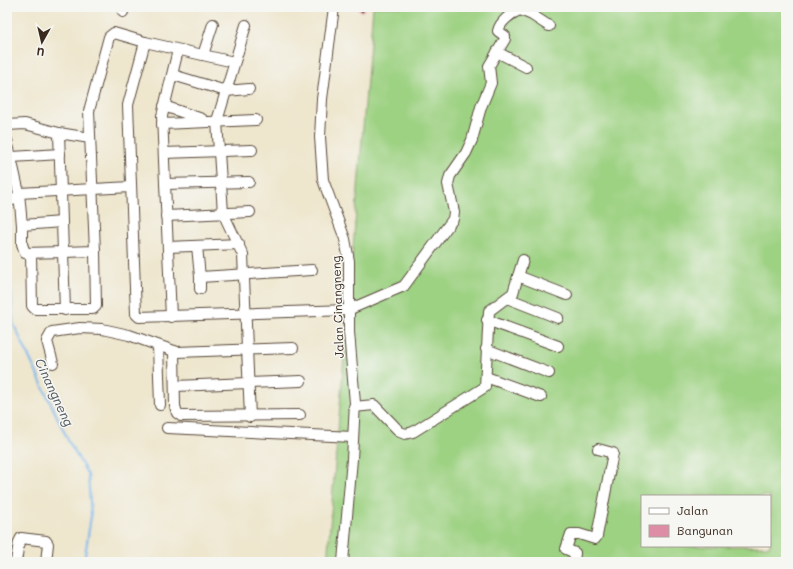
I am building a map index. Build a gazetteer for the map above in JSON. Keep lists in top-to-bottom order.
{
  "streets": {
    "street": ["Jalan Cinangneng"]
  },
  "water": ["Cinangneng"],
  "legend": ["Jalan", "Bangunan"],
  "north": "bottom"
}
